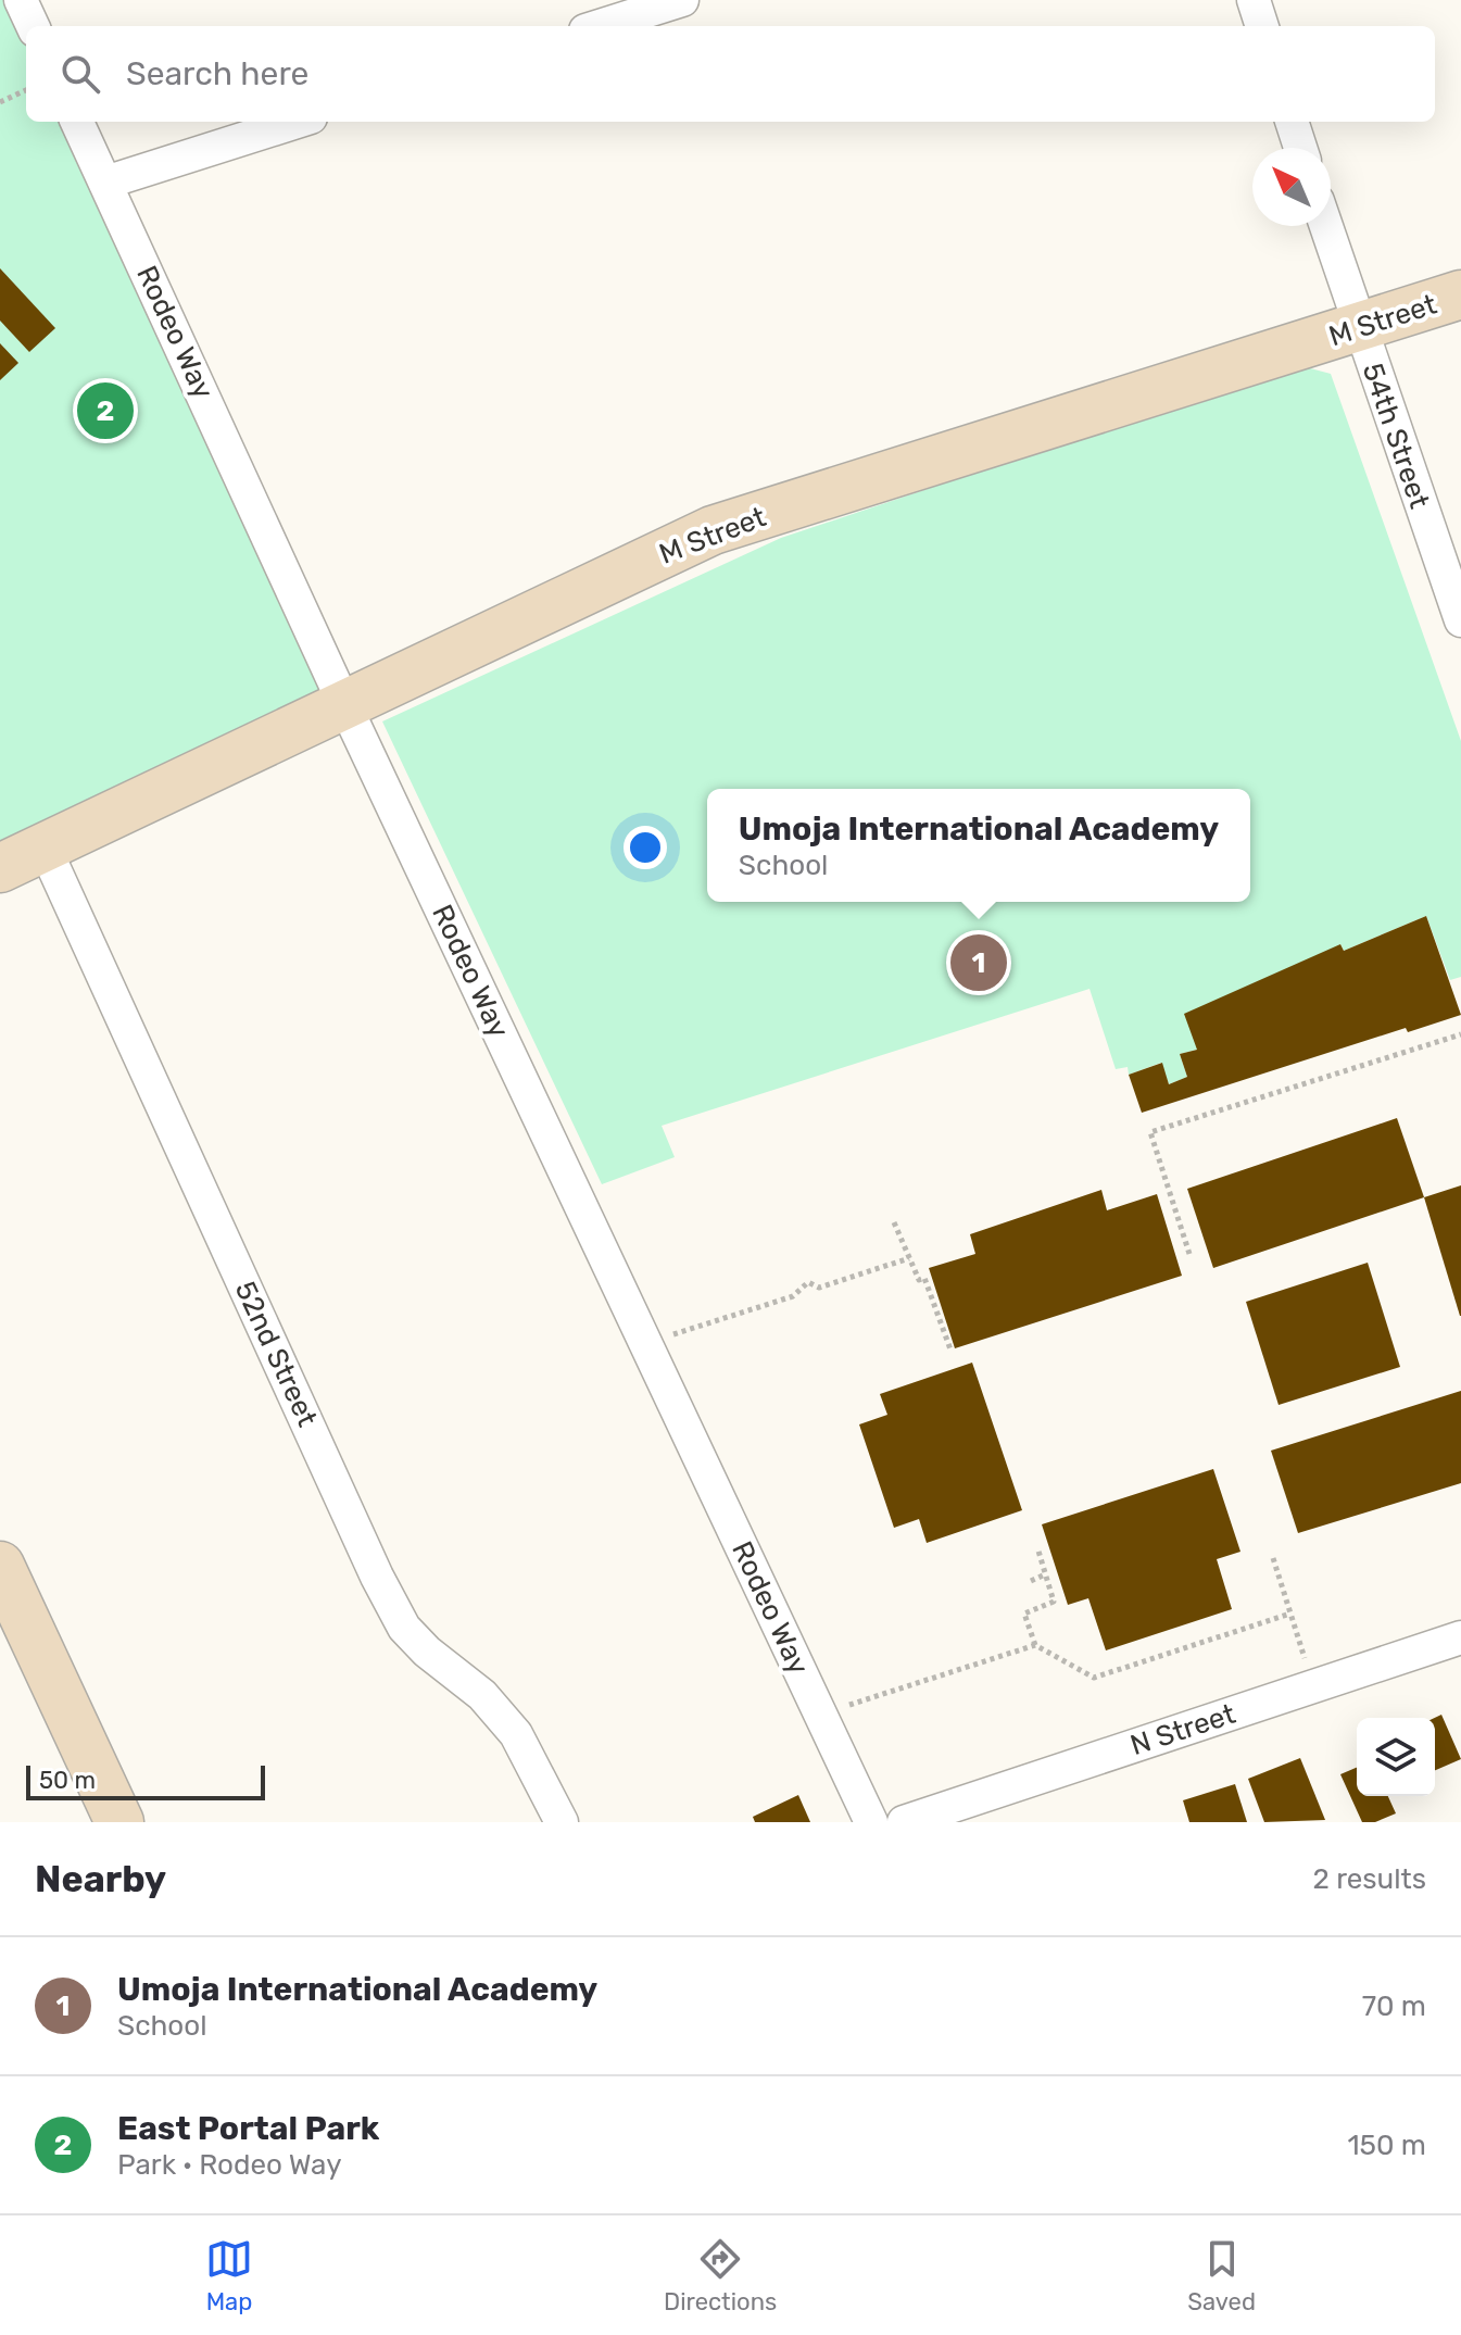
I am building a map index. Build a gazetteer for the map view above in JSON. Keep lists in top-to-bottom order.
{
  "streets": {
    "street": [
      "M Street",
      "Rodeo Way",
      "54th Street",
      "52nd Street",
      "N Street"
    ]
  },
  "crossings": [
    ["M Street", "Rodeo Way"],
    ["M Street", "54th Street"],
    ["M Street", "52nd Street"]
  ],
  "scale_bar": "50 m",
  "north": "top left",
  "page": {
    "search": "Search here",
    "pins": ["2", "1"],
    "popup": ["Umoja International Academy", "School"],
    "scale": "50 m",
    "heading": ["Nearby", "2 results"],
    "list": [
      {
        "mark": "1",
        "name": "Umoja International Academy",
        "note": "School",
        "value": "70 m"
      },
      {
        "mark": "2",
        "name": "East Portal Park",
        "note": "Park · Rodeo Way",
        "value": "150 m"
      }
    ],
    "nav": ["Map", "Directions", "Saved"]
  }
}
